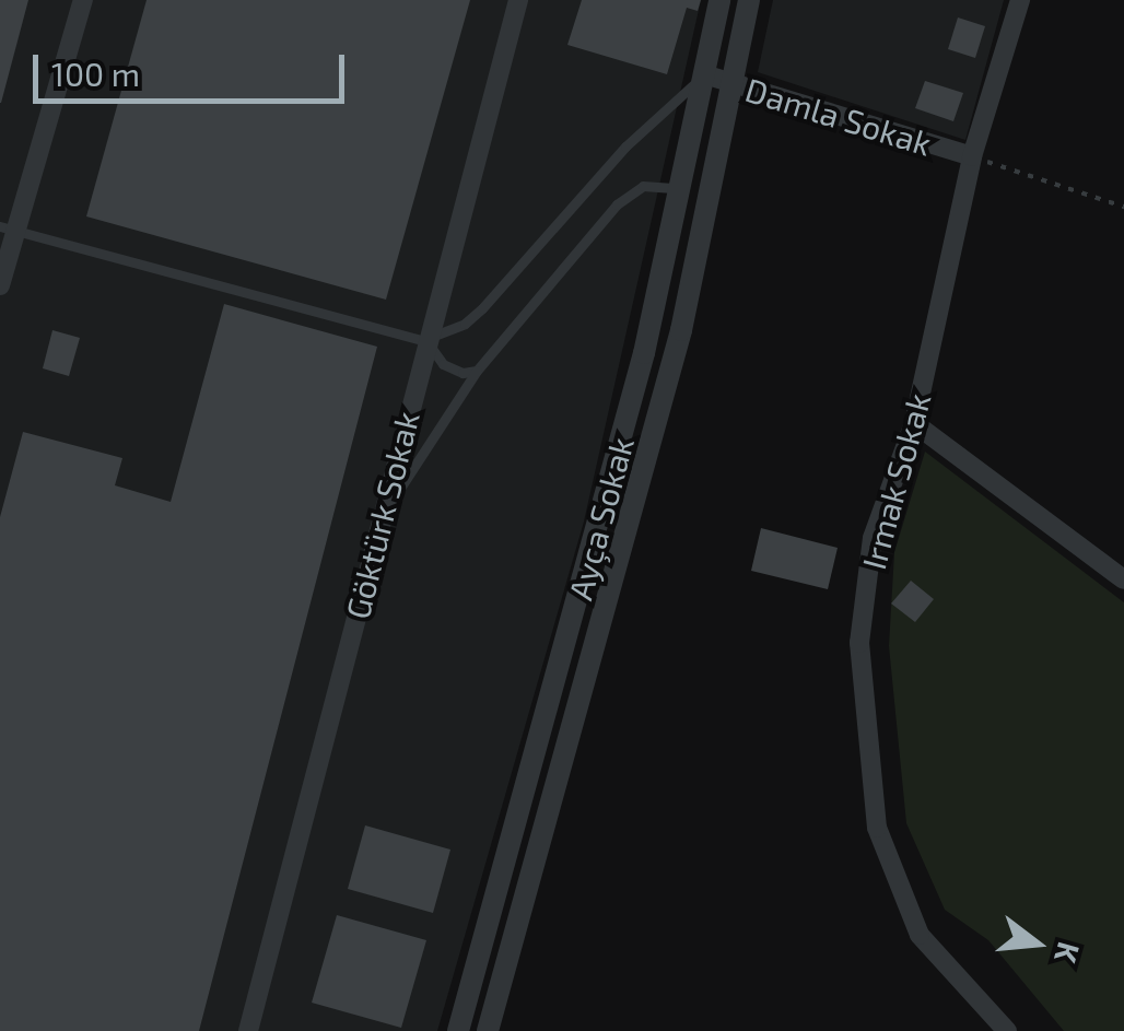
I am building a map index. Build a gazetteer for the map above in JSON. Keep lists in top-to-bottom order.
{
  "streets": {
    "street": [
      "Damla Sokak",
      "Irmak Sokak",
      "Göktürk Sokak",
      "Ayça Sokak"
    ]
  },
  "crossings": [
    ["Damla Sokak", "Irmak Sokak"],
    ["Damla Sokak", "Ayça Sokak"]
  ],
  "scale_bar": "100 m",
  "north": "right"
}
